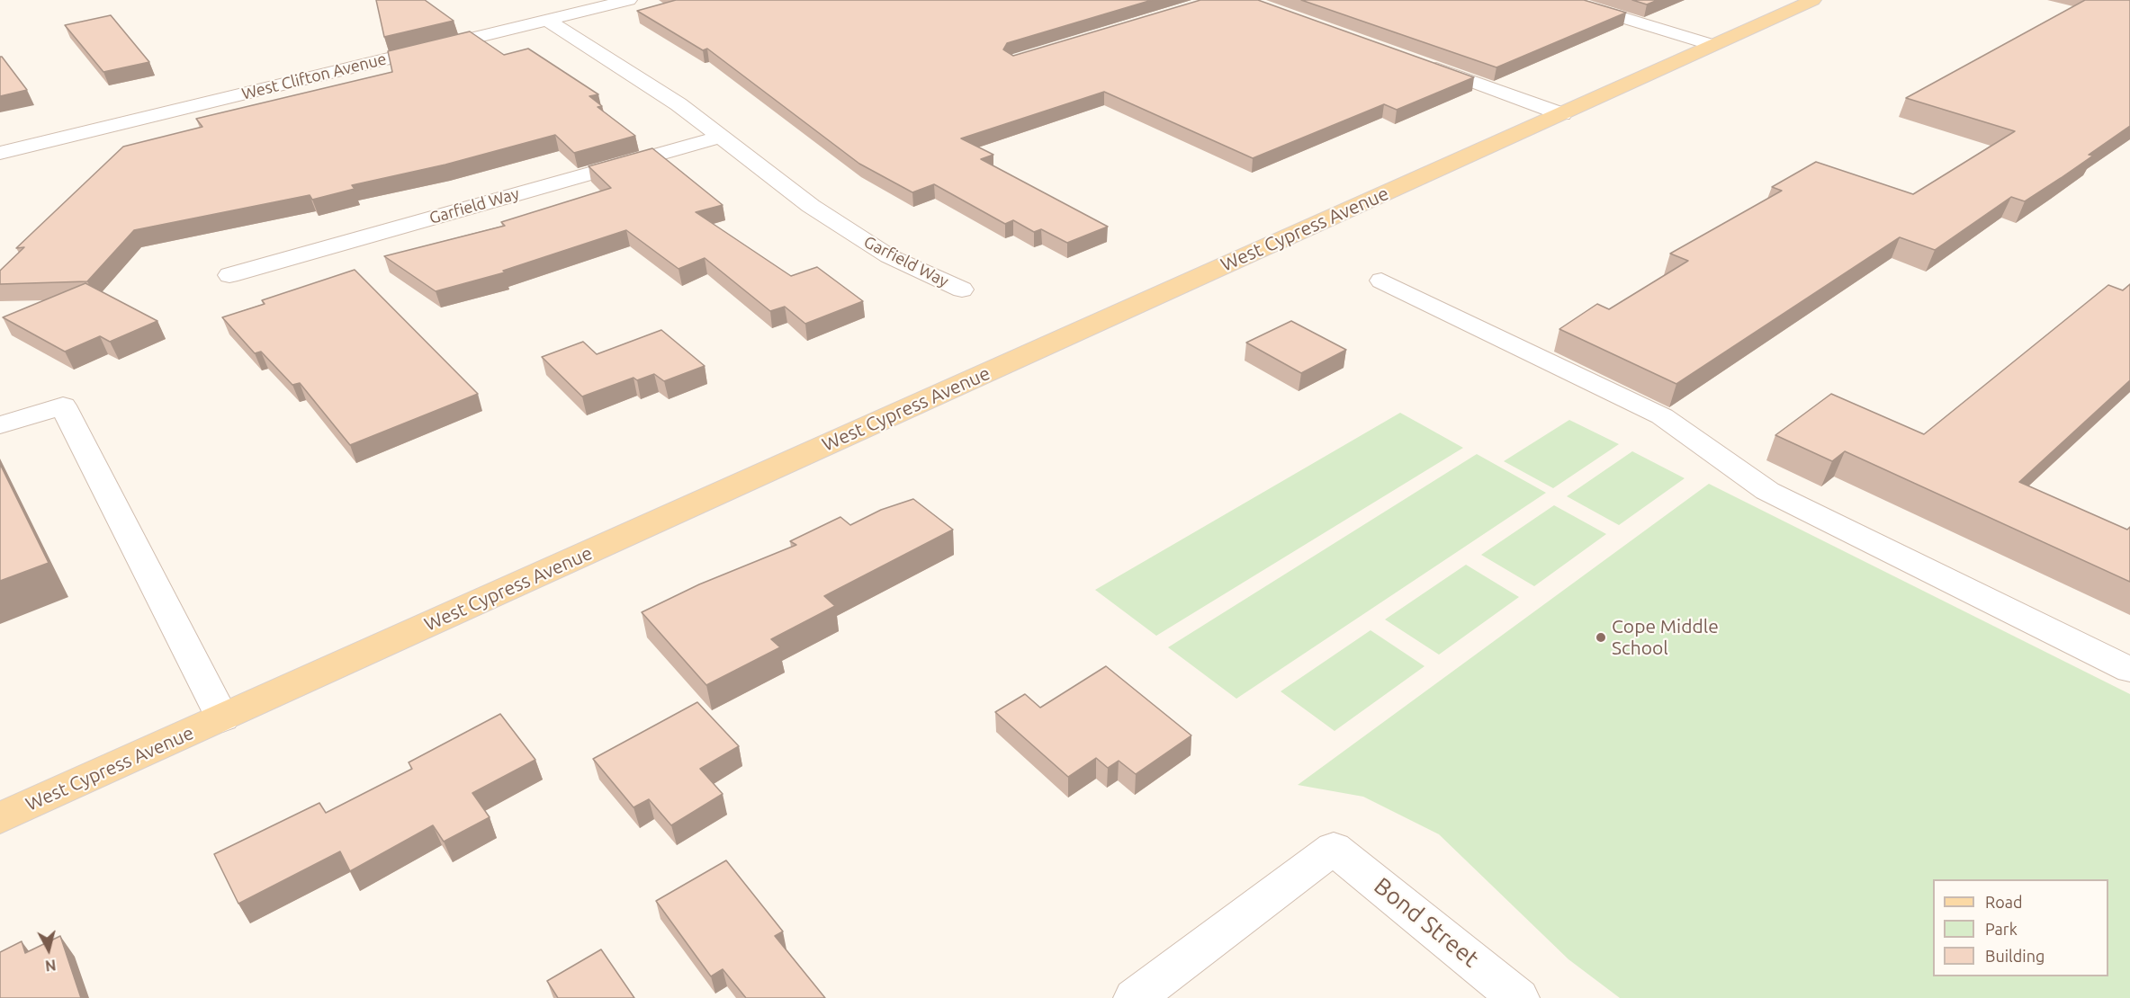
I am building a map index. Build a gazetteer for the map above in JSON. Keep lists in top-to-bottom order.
{
  "streets": {
    "main road": ["West Cypress Avenue"],
    "street": ["West Clifton Avenue", "Garfield Way", "Bond Street"]
  },
  "crossings": [
    ["West Clifton Avenue", "Garfield Way"]
  ],
  "places": ["Cope Middle School"],
  "legend": ["Road", "Park", "Building"],
  "north": "bottom"
}
